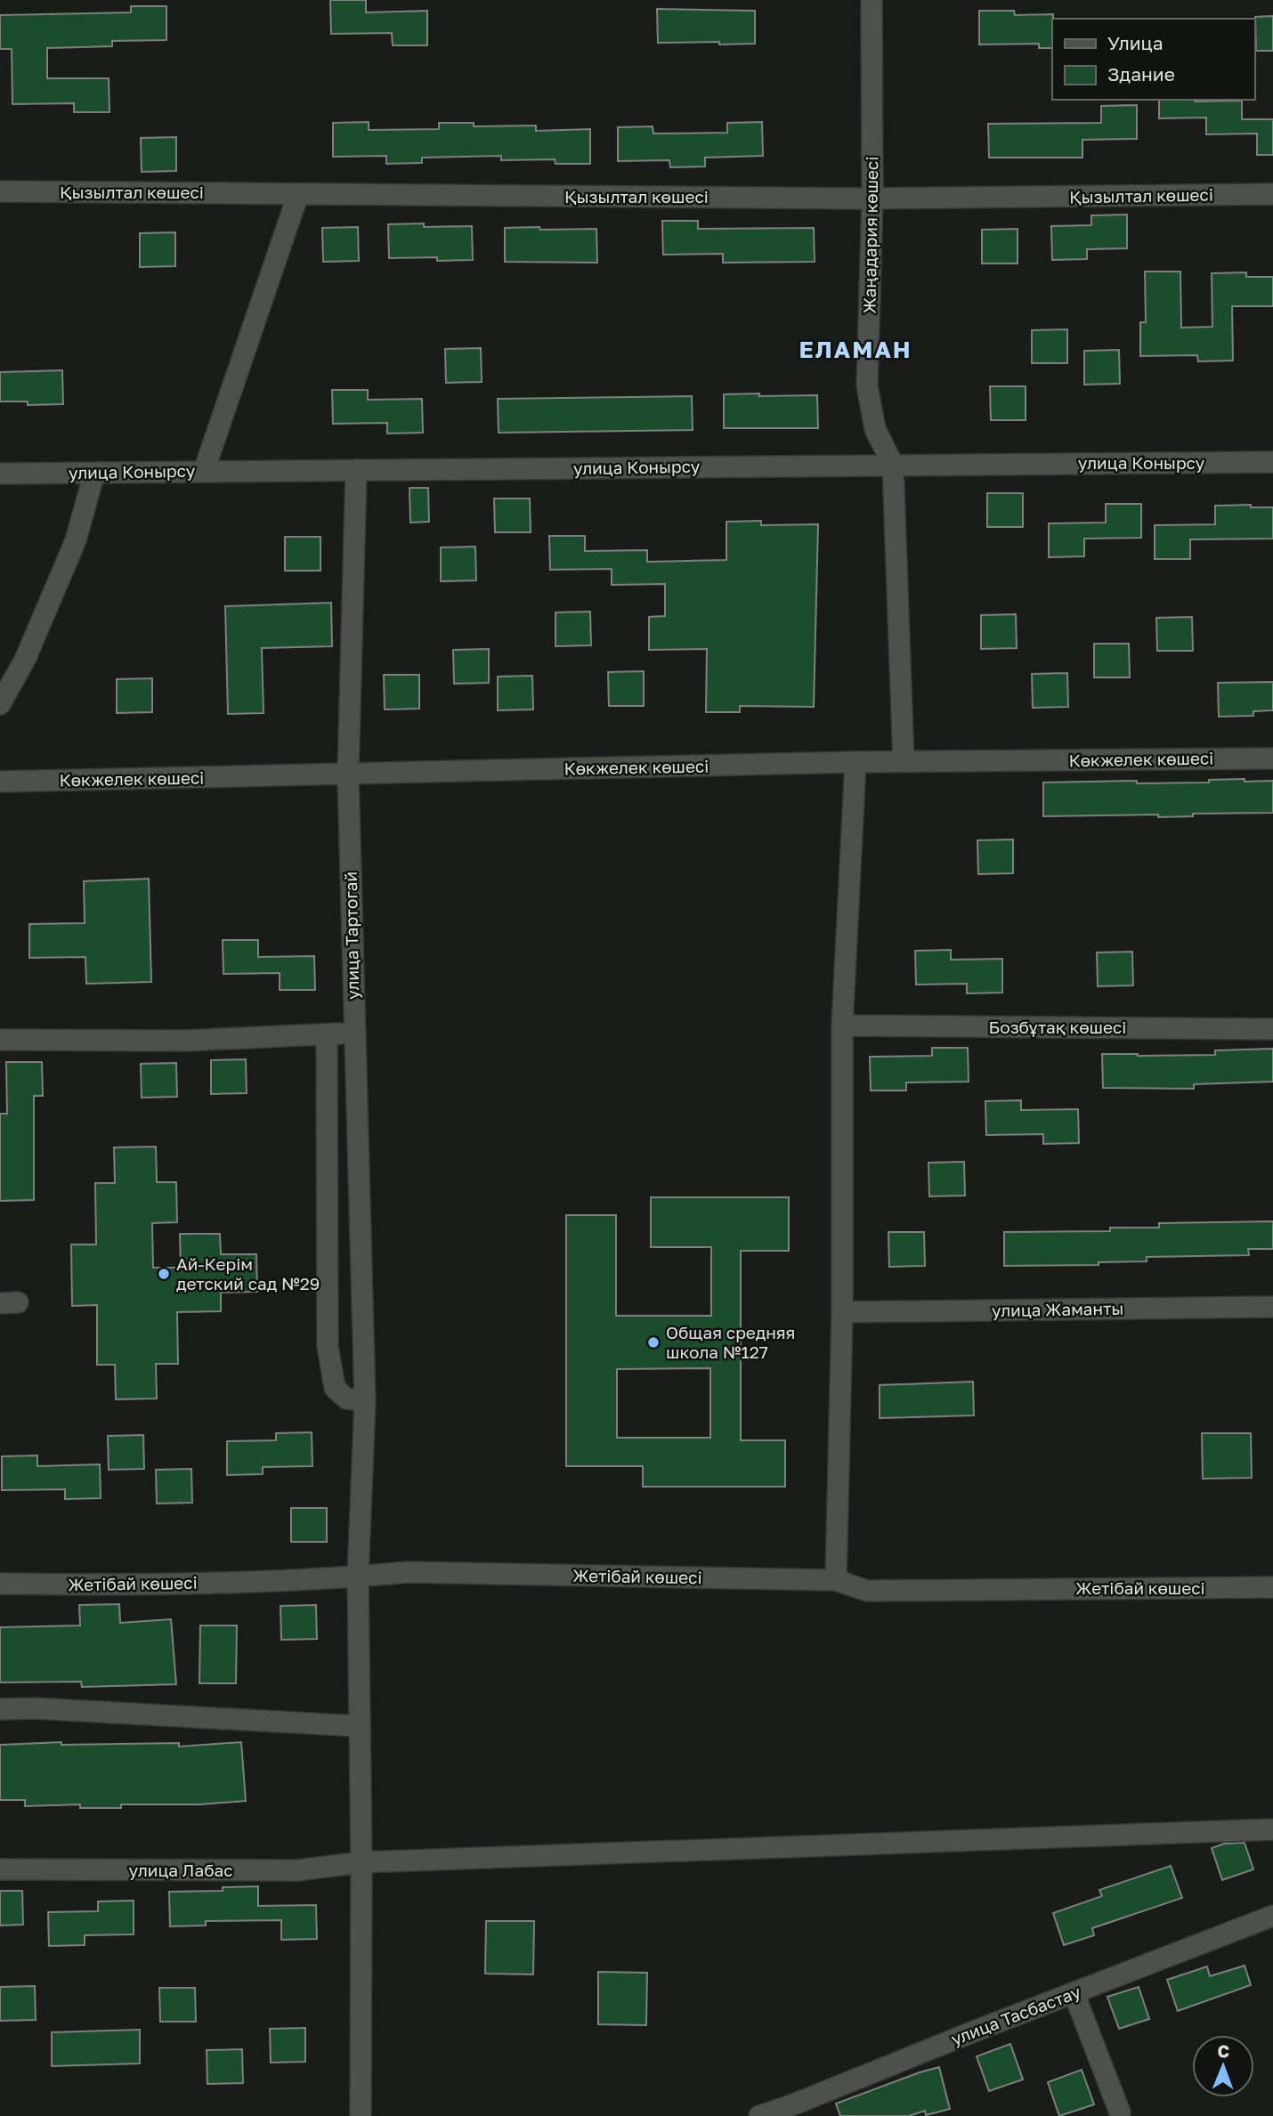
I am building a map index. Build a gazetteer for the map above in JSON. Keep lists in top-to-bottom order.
{
  "streets": {
    "street": [
      "Қызылтал көшесі",
      "Жаңадария көшесі",
      "улица Конырсу",
      "Көкжелек көшесі",
      "улица Тартогай",
      "Бозбұтақ көшесі",
      "улица Жаманты",
      "Жетібай көшесі",
      "улица Лабас",
      "улица Тасбастау"
    ]
  },
  "crossings": [
    ["Қызылтал көшесі", "Жаңадария көшесі"],
    ["Жаңадария көшесі", "улица Конырсу"],
    ["улица Конырсу", "улица Тартогай"],
    ["Көкжелек көшесі", "улица Тартогай"],
    ["улица Тартогай", "Жетібай көшесі"],
    ["улица Тартогай", "улица Лабас"]
  ],
  "districts": ["ЕЛАМАН"],
  "places": ["Ай-Керім детский сад №29", "Общая средняя школа №127"],
  "legend": ["Улица", "Здание"],
  "north": "top"
}
